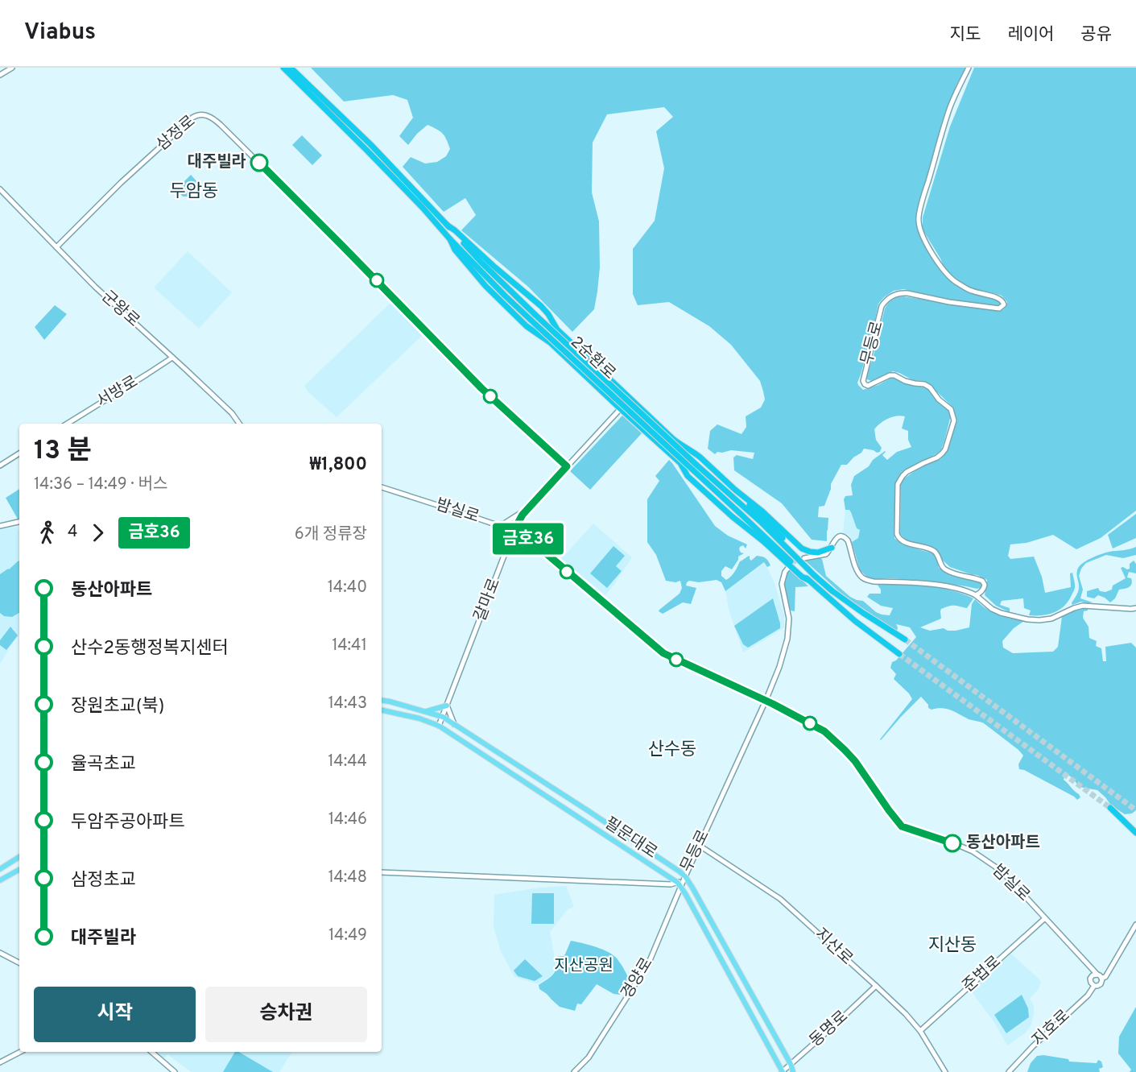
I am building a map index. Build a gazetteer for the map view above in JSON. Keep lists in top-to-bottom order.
{
  "streets": {
    "highway": ["2순환로"],
    "main road": [
      "삼정로",
      "군왕로",
      "무등로",
      "서방로",
      "밤실로",
      "갈마로",
      "필문대로",
      "지산로",
      "준법로",
      "경양로",
      "지호로",
      "동명로"
    ]
  },
  "crossings": [
    ["삼정로", "군왕로"],
    ["삼정로", "갈마로"],
    ["군왕로", "서방로"],
    ["무등로", "밤실로"],
    ["무등로", "필문대로"],
    ["무등로", "지산로"],
    ["무등로", "경양로"],
    ["밤실로", "갈마로"],
    ["밤실로", "준법로"],
    ["밤실로", "지호로"],
    ["갈마로", "필문대로"],
    ["필문대로", "경양로"],
    ["필문대로", "동명로"],
    ["지산로", "준법로"],
    ["지산로", "동명로"]
  ],
  "districts": ["두암동", "산수동", "지산동"],
  "parks": ["지산공원"],
  "places": ["대주빌라", "동산아파트"],
  "lines": ["bus line 금호36"],
  "page": {
    "header": "Viabus",
    "nav": ["지도", "레이어", "공유"],
    "on_map": "금호36",
    "heading": ["13 분", "14:36 – 14:49 · 버스", "₩1,800"],
    "legs": ["4", "금호36", "6개 정류장"],
    "list": [
      {
        "name": "동산아파트",
        "value": "14:40"
      },
      {
        "name": "산수2동행정복지센터",
        "value": "14:41"
      },
      {
        "name": "장원초교(북)",
        "value": "14:43"
      },
      {
        "name": "율곡초교",
        "value": "14:44"
      },
      {
        "name": "두암주공아파트",
        "value": "14:46"
      },
      {
        "name": "삼정초교",
        "value": "14:48"
      },
      {
        "name": "대주빌라",
        "value": "14:49"
      }
    ],
    "buttons": ["시작", "승차권"]
  }
}
